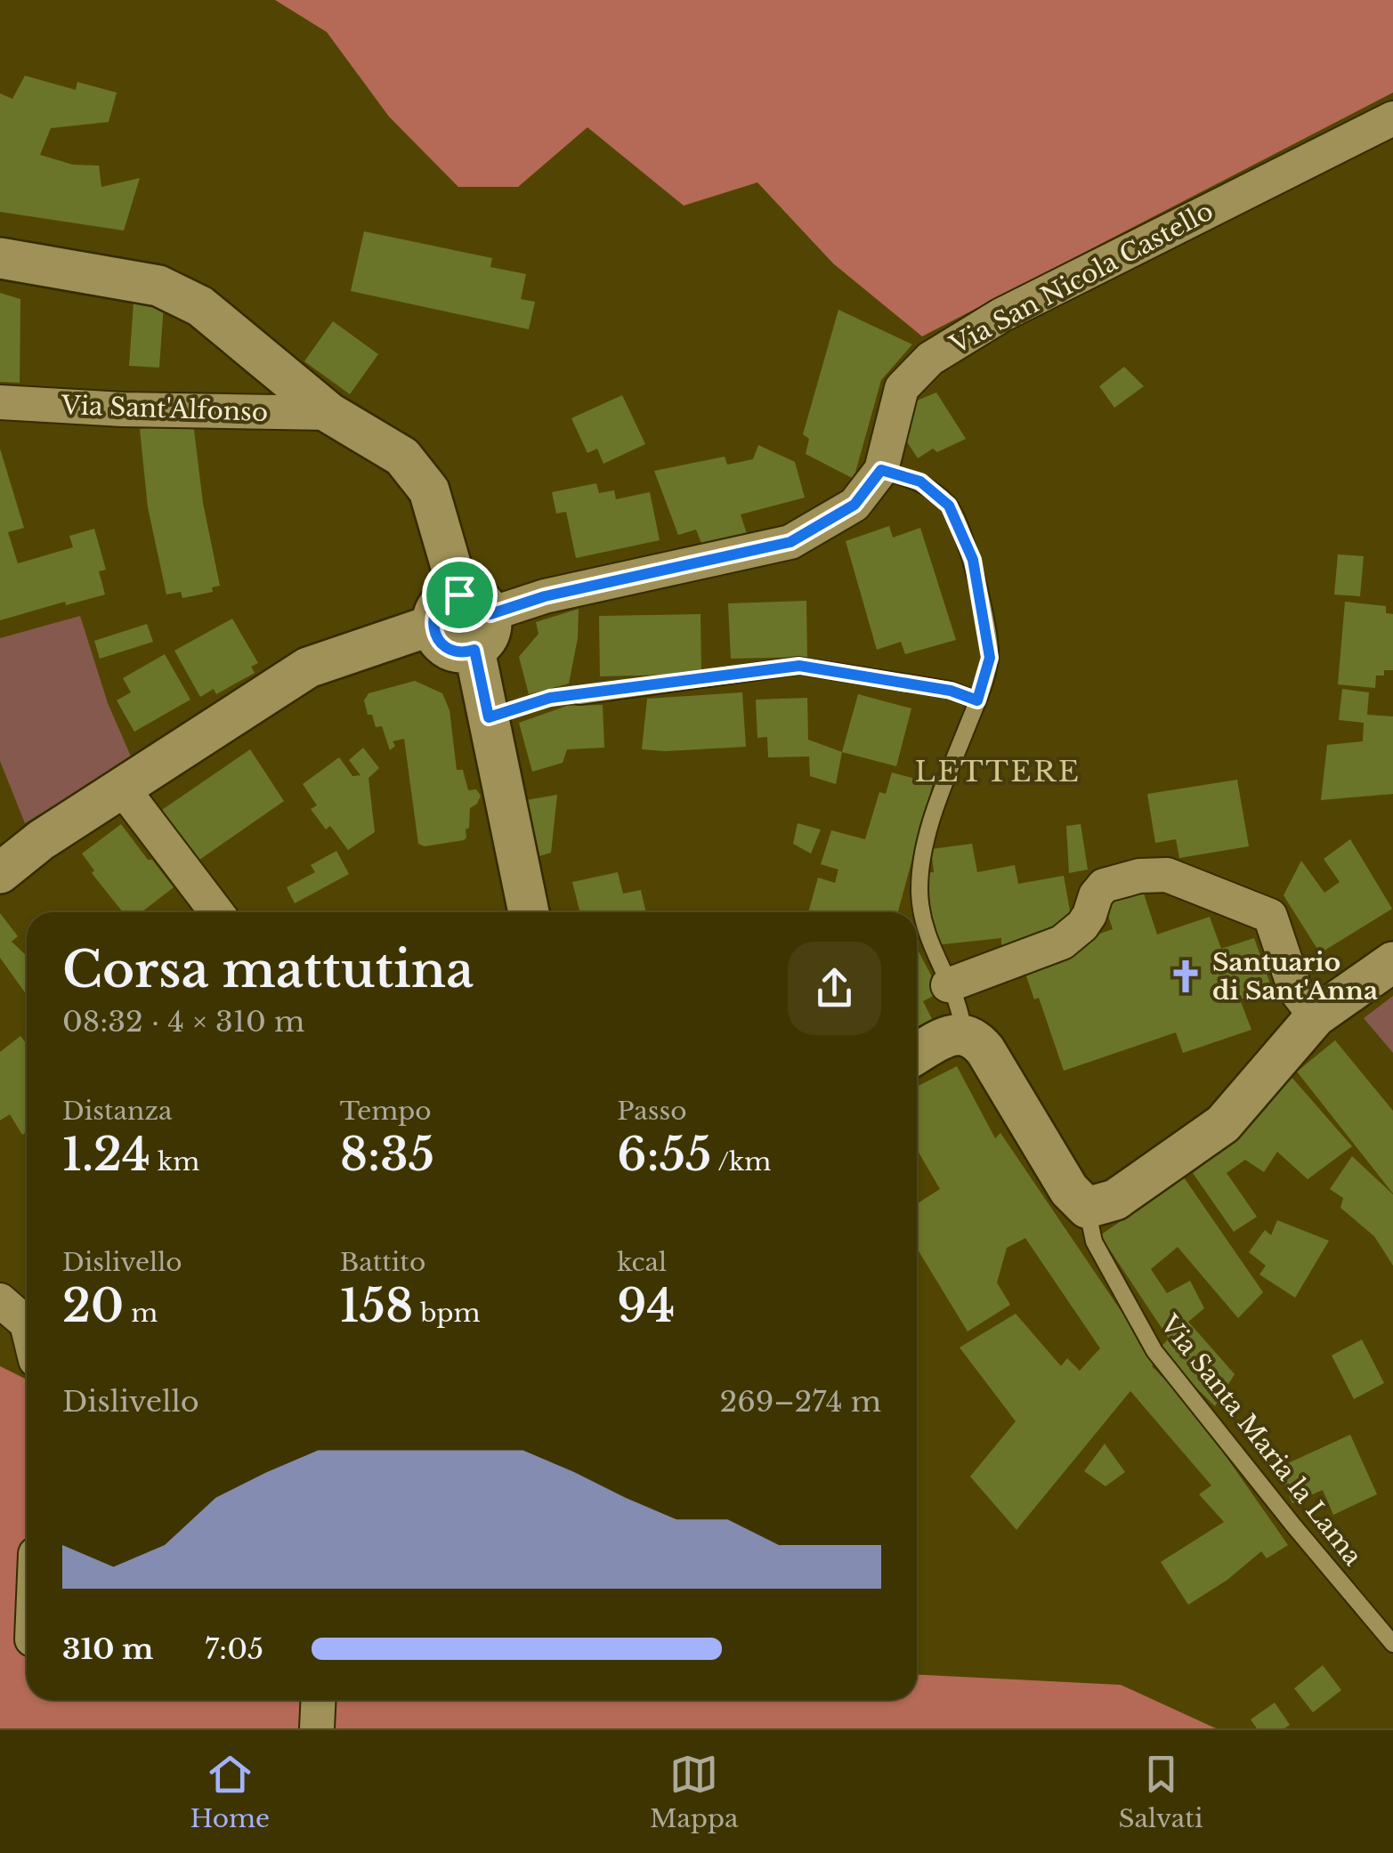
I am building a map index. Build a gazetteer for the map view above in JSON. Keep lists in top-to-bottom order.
{
  "streets": {
    "street": ["Via San Nicola Castello", "Via Sant'Alfonso"],
    "lane": ["Via Santa Maria la Lama"]
  },
  "districts": ["LETTERE"],
  "places": {
    "church": ["Santuario di Sant'Anna"]
  },
  "page": {
    "heading": ["Corsa mattutina", "08:32 · 4 × 310 m"],
    "stats": [
      ["Distanza", "1.24 km"],
      ["Tempo", "8:35"],
      ["Passo", "6:55 /km"],
      ["Dislivello", "20 m"],
      ["Battito", "158 bpm"],
      ["kcal", "94"]
    ],
    "chart": ["Dislivello", "269–274 m"],
    "list": [
      {
        "name": "310 m",
        "note": "7:05"
      }
    ],
    "tabs": ["Home", "Mappa", "Salvati"]
  }
}
